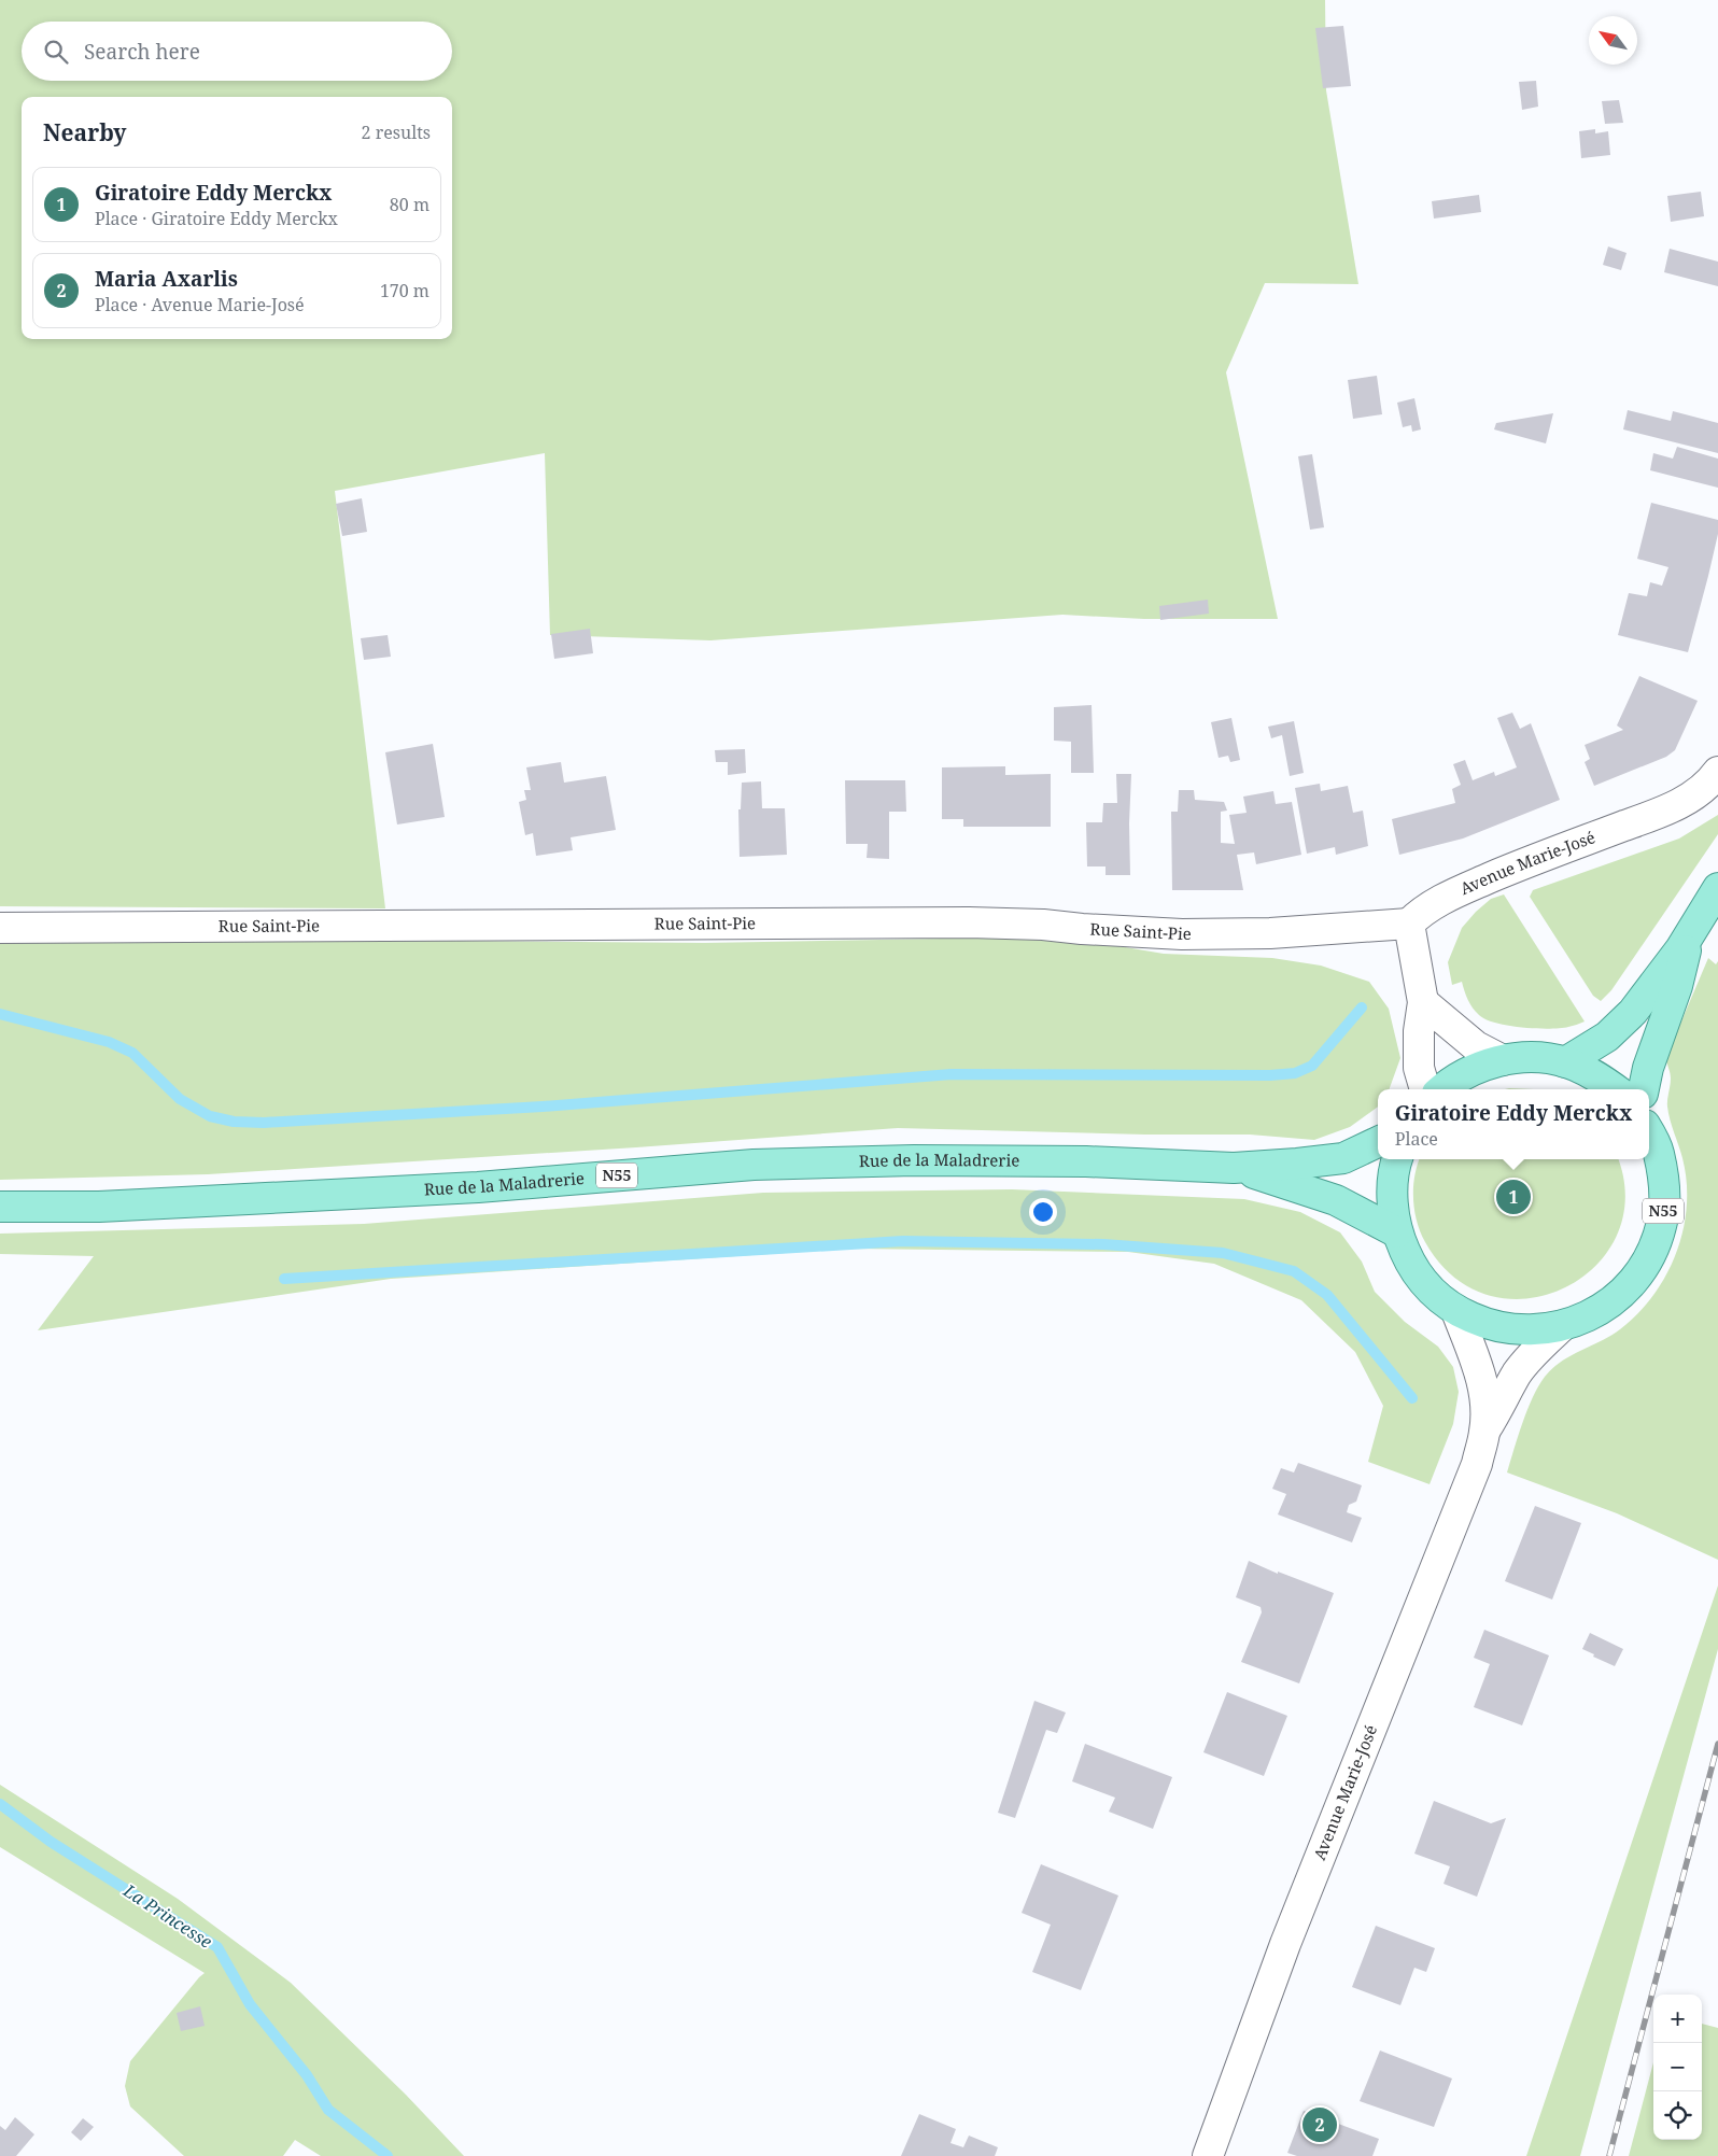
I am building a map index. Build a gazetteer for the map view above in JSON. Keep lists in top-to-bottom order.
{
  "streets": {
    "main road": ["Rue de la Maladrerie", "N55"],
    "street": ["Avenue Marie-José", "Rue Saint-Pie"]
  },
  "crossings": [
    ["Avenue Marie-José", "Rue Saint-Pie"],
    ["Avenue Marie-José", "N55"],
    ["Rue de la Maladrerie", "N55"]
  ],
  "water": ["La Princesse"],
  "north": "top left",
  "page": {
    "search": "Search here",
    "heading": ["Nearby", "2 results"],
    "list": [
      {
        "mark": "1",
        "name": "Giratoire Eddy Merckx",
        "note": "Place · Giratoire Eddy Merckx",
        "value": "80 m"
      },
      {
        "mark": "2",
        "name": "Maria Axarlis",
        "note": "Place · Avenue Marie-José",
        "value": "170 m"
      }
    ],
    "popup": ["Giratoire Eddy Merckx", "Place"],
    "pins": ["1", "2"],
    "map_buttons": ["+", "−"]
  }
}
